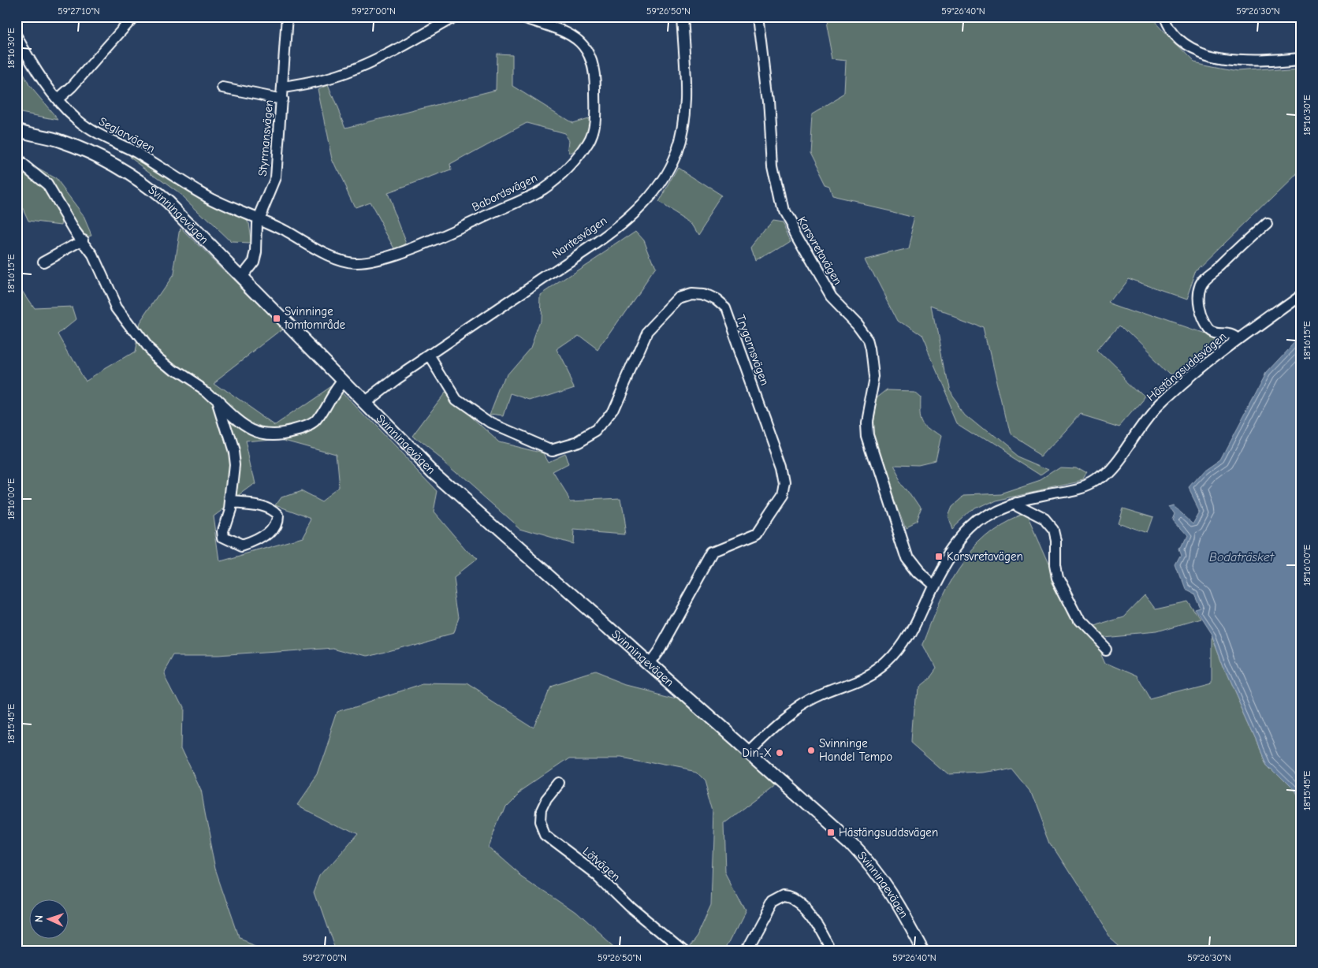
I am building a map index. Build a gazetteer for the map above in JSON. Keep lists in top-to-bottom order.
{
  "streets": {
    "main road": ["Svinningevägen"],
    "street": [
      "Seglarvägen",
      "Styrmansvägen",
      "Babordsvägen",
      "Nantesvägen",
      "Karsvretavägen",
      "Trygarnsvägen",
      "Hästängsuddsvägen",
      "Lötvägen"
    ]
  },
  "crossings": [
    ["Seglarvägen", "Styrmansvägen"],
    ["Seglarvägen", "Babordsvägen"],
    ["Styrmansvägen", "Babordsvägen"],
    ["Styrmansvägen", "Svinningevägen"],
    ["Svinningevägen", "Nantesvägen"],
    ["Svinningevägen", "Trygarnsvägen"],
    ["Svinningevägen", "Hästängsuddsvägen"],
    ["Nantesvägen", "Trygarnsvägen"],
    ["Karsvretavägen", "Hästängsuddsvägen"]
  ],
  "water": ["Bodaträsket"],
  "places": {
    "transit": ["Svinninge tomtområde", "Karsvretavägen", "Hästängsuddsvägen"],
    "other": ["Svinninge Handel Tempo", "Din-X"]
  },
  "north": "left",
  "coordinates": [
    "59°27'10\"N",
    "59°27'00\"N",
    "59°26'50\"N",
    "59°26'40\"N",
    "59°26'30\"N",
    "18°16'30\"E",
    "18°16'15\"E",
    "18°16'00\"E",
    "18°15'45\"E"
  ]
}
